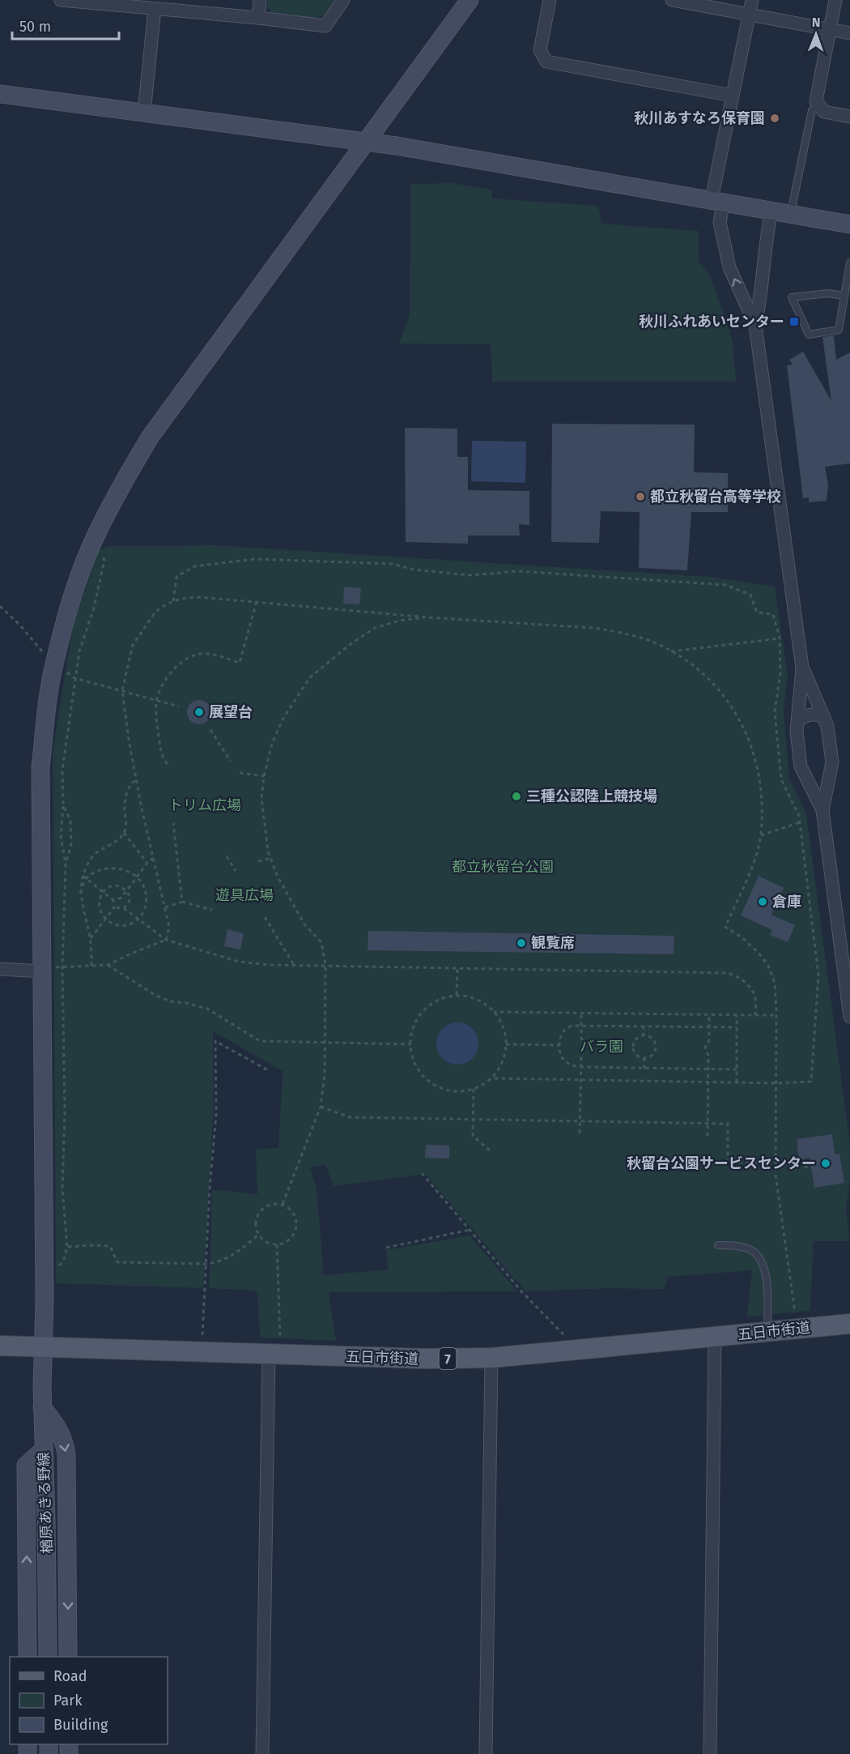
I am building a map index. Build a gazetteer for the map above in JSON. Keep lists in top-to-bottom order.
{
  "streets": {
    "main road": ["五日市街道", "7"],
    "street": ["楢原あきる野線"]
  },
  "crossings": [
    ["五日市街道", "楢原あきる野線"]
  ],
  "parks": [
    "トリム広場",
    "都立秋留台公園",
    "遊具広場",
    "バラ園"
  ],
  "places": {
    "other": [
      "秋川あすなろ保育園",
      "都立秋留台高等学校",
      "展望台",
      "三種公認陸上競技場",
      "倉庫",
      "観覧席",
      "秋留台公園サービスセンター"
    ],
    "transit": ["秋川ふれあいセンター"]
  },
  "legend": ["Road", "Park", "Building"],
  "scale_bar": "50 m",
  "north": "top"
}
